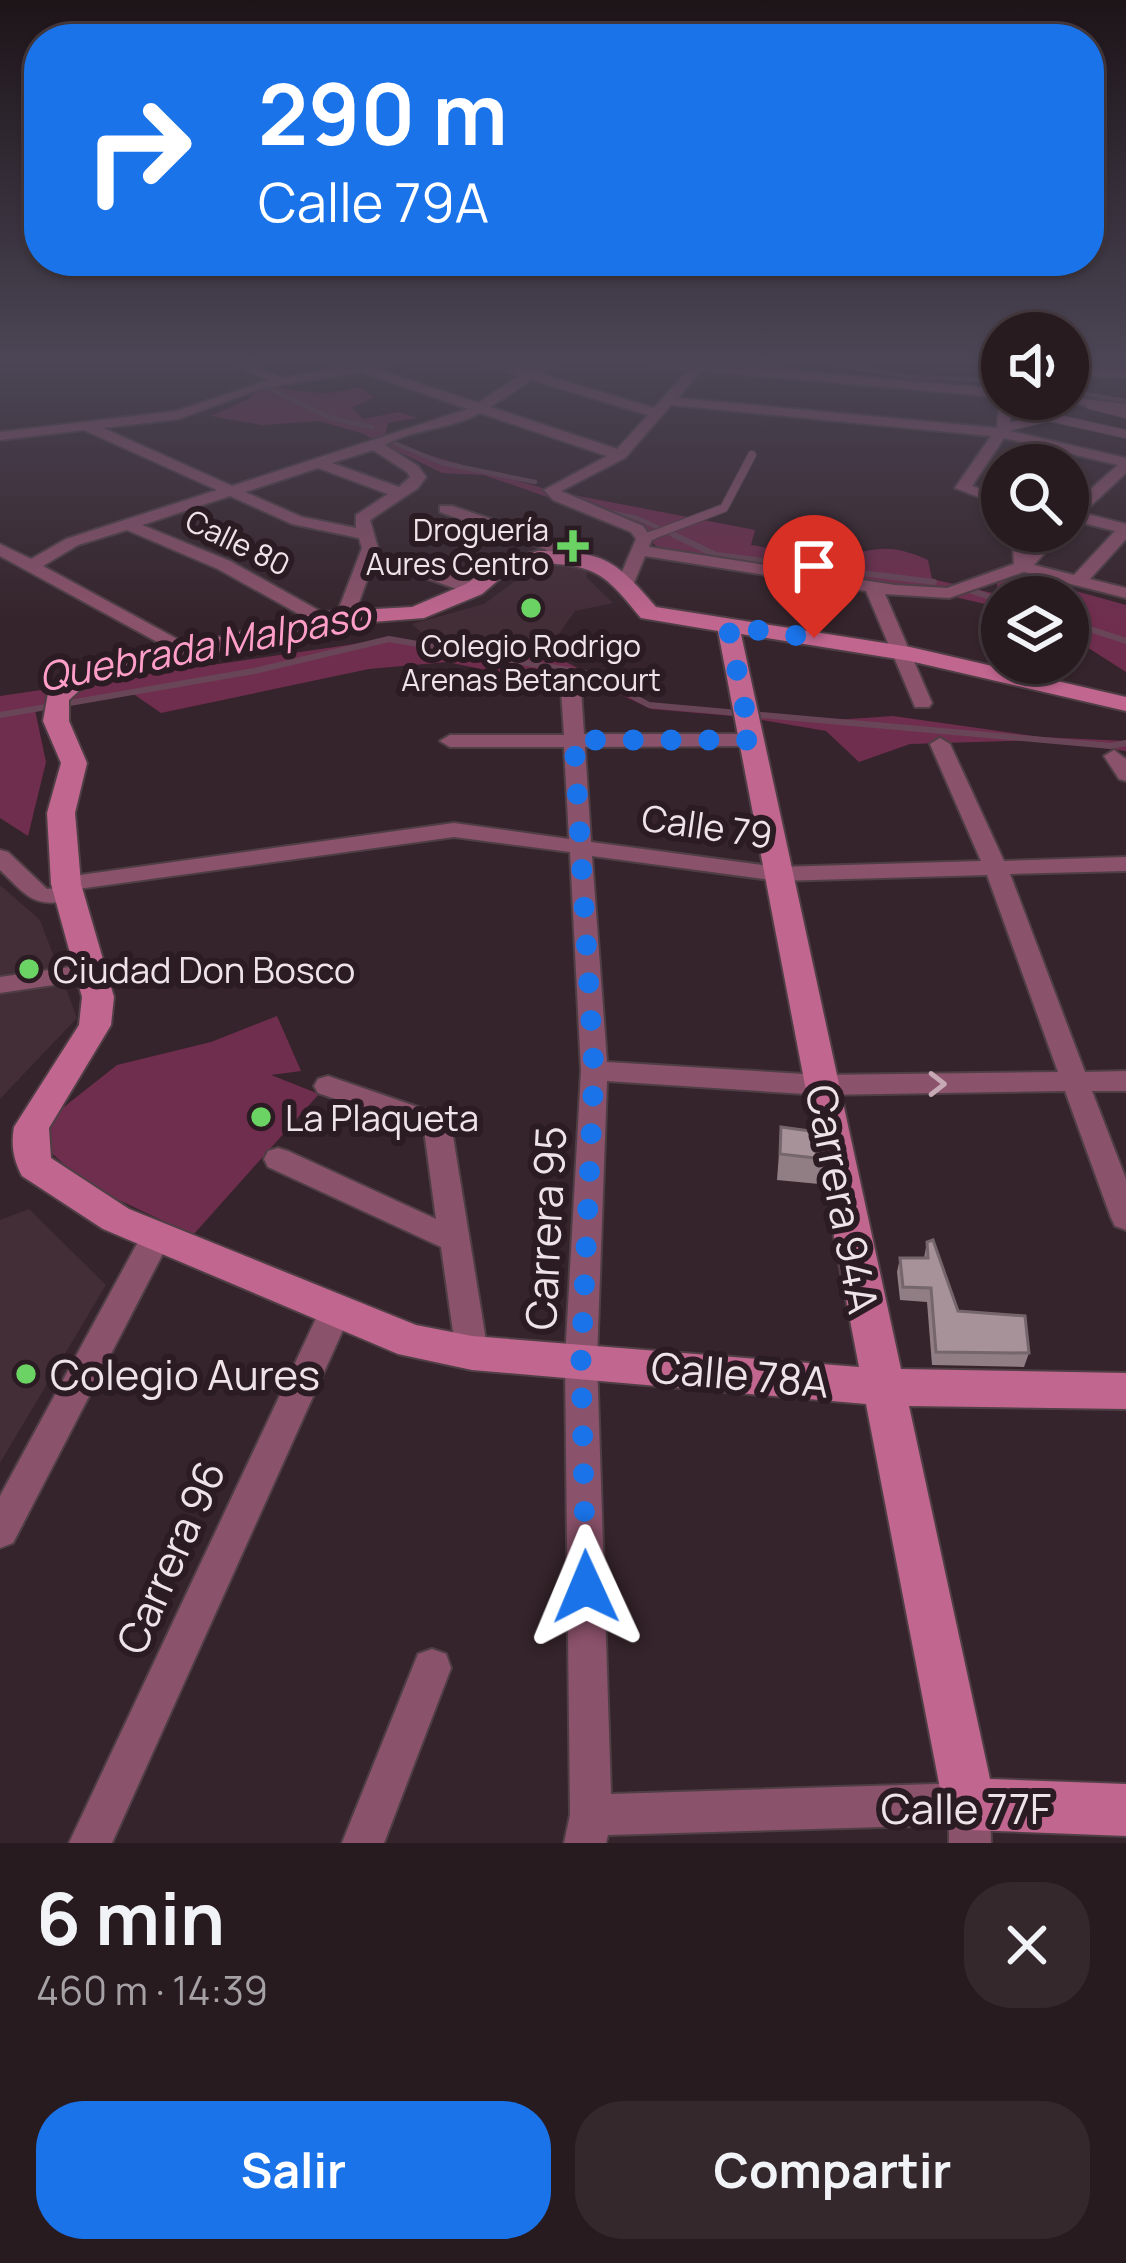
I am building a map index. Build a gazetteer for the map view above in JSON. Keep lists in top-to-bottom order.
{
  "streets": {
    "street": [
      "Calle 80",
      "Calle 79",
      "Carrera 94A",
      "Carrera 95",
      "Calle 78A",
      "Carrera 96",
      "Calle 77F"
    ]
  },
  "crossings": [
    ["Calle 79", "Carrera 94A"],
    ["Calle 79", "Carrera 95"],
    ["Carrera 94A", "Calle 78A"],
    ["Carrera 94A", "Calle 77F"],
    ["Carrera 95", "Calle 78A"],
    ["Carrera 95", "Calle 77F"],
    ["Calle 78A", "Carrera 96"]
  ],
  "water": ["Quebrada Malpaso"],
  "places": {
    "health": ["Droguería Aures Centro"],
    "other": [
      "Colegio Rodrigo Arenas Betancourt",
      "Ciudad Don Bosco",
      "La Plaqueta",
      "Colegio Aures"
    ]
  },
  "page": {
    "turn": ["290 m", "Calle 79A"],
    "heading": ["6 min", "460 m · 14:39"],
    "buttons": ["Salir", "Compartir"]
  }
}
